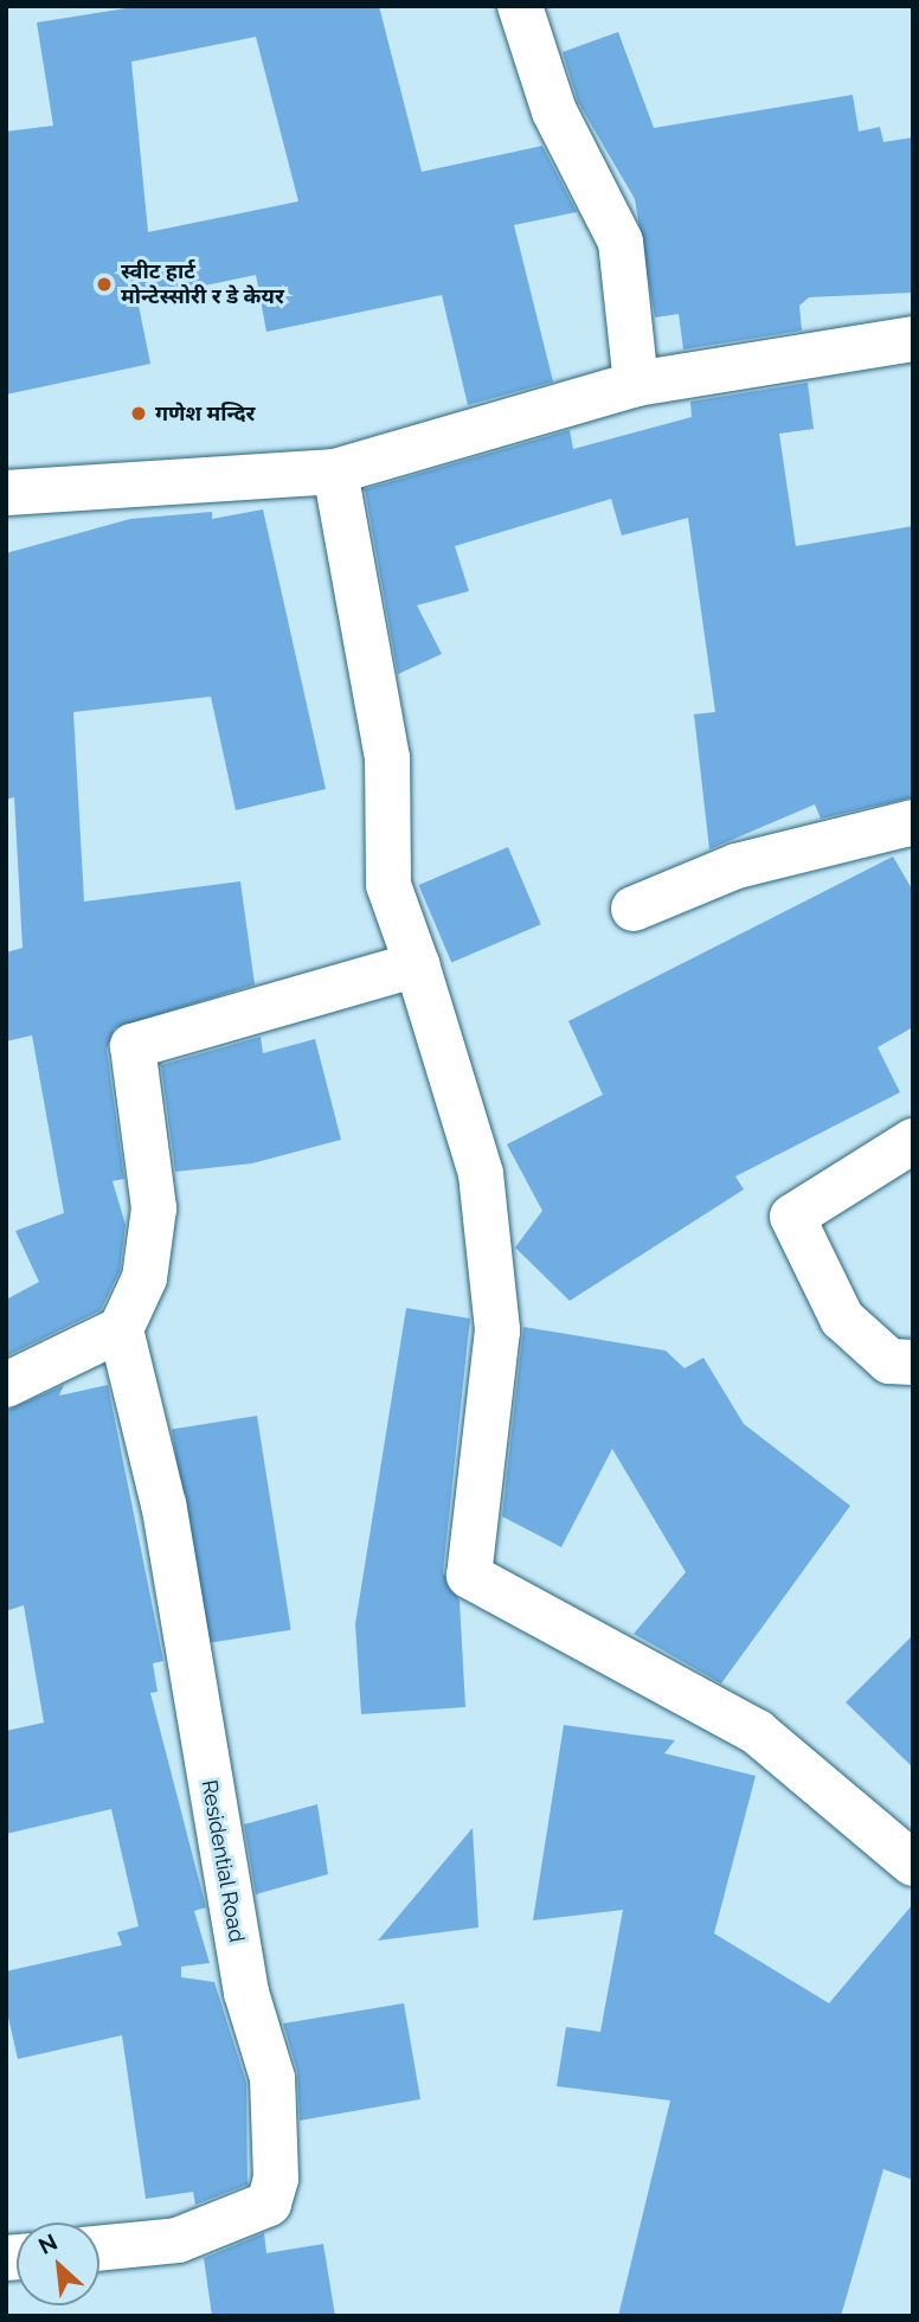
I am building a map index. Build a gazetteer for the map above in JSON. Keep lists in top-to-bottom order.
{
  "streets": {
    "street": ["Residential Road"]
  },
  "places": ["स्वीट हार्ट मोन्टेस्सोरी र डे केयर", "गणेश मन्दिर"],
  "north": "top left"
}
